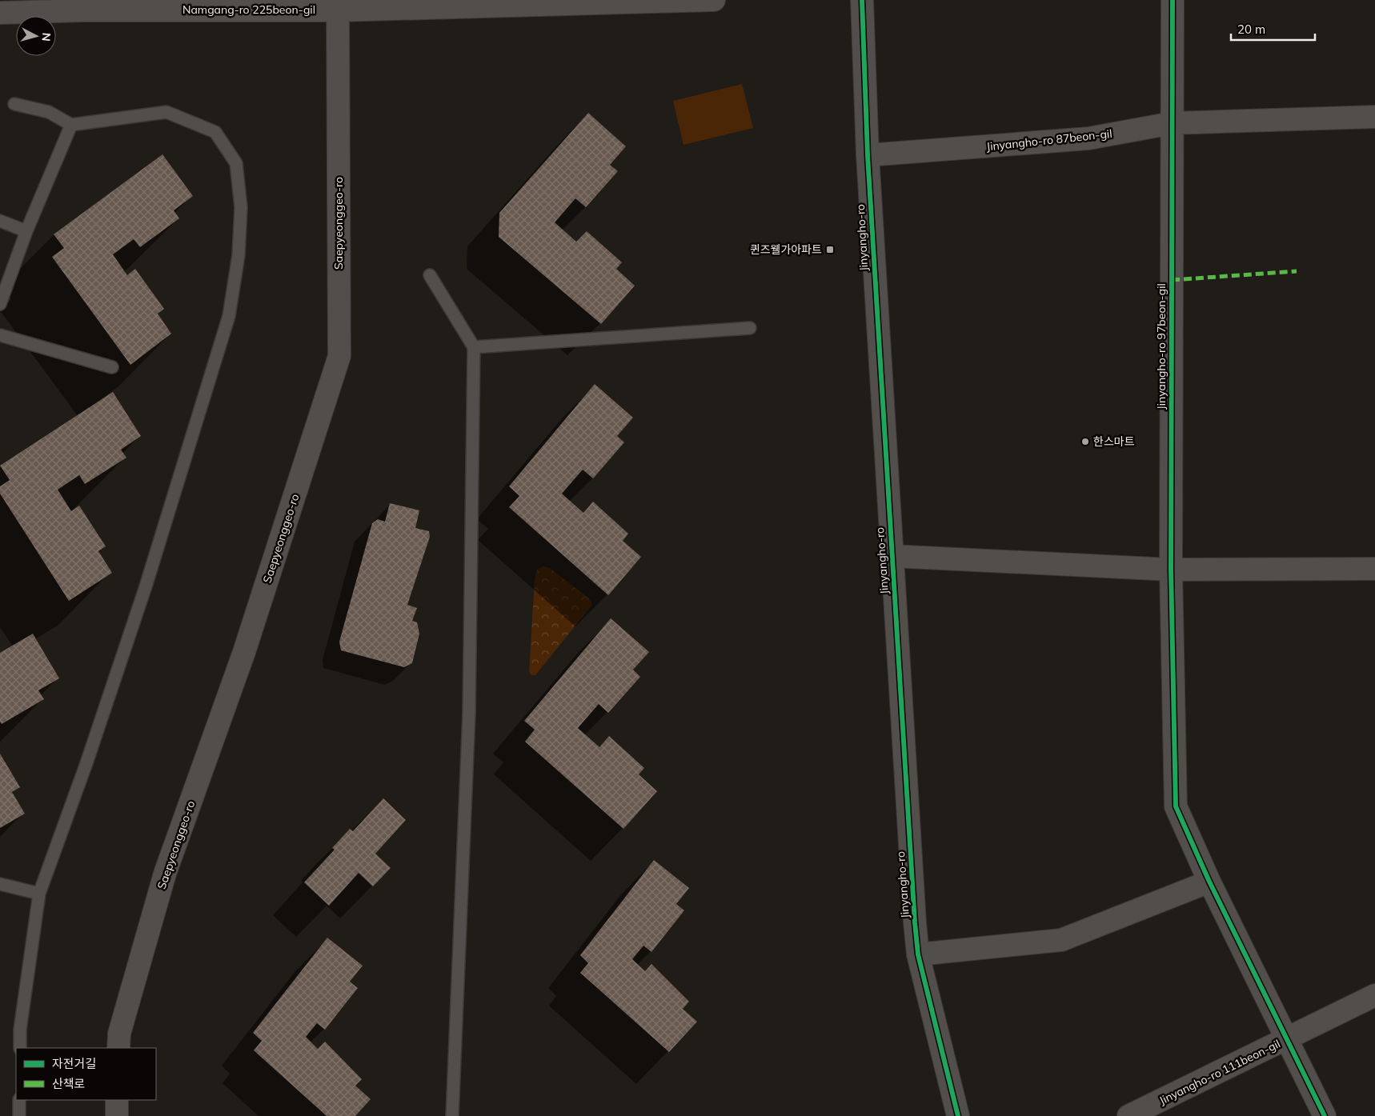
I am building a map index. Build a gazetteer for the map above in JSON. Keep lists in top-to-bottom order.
{
  "streets": {
    "street": [
      "Namgang-ro 225beon-gil",
      "Jinyangho-ro 87beon-gil",
      "Saepyeonggeo-ro",
      "Jinyangho-ro",
      "Jinyangho-ro 97beon-gil",
      "Jinyangho-ro 111beon-gil"
    ]
  },
  "crossings": [
    ["Namgang-ro 225beon-gil", "Saepyeonggeo-ro"],
    ["Jinyangho-ro 87beon-gil", "Jinyangho-ro"],
    ["Jinyangho-ro 87beon-gil", "Jinyangho-ro 97beon-gil"],
    ["Jinyangho-ro 97beon-gil", "Jinyangho-ro 111beon-gil"]
  ],
  "places": {
    "transit": ["퀸즈웰가아파트"],
    "other": ["한스마트"]
  },
  "legend": ["자전거길", "산책로"],
  "scale_bar": "20 m",
  "north": "right"
}
